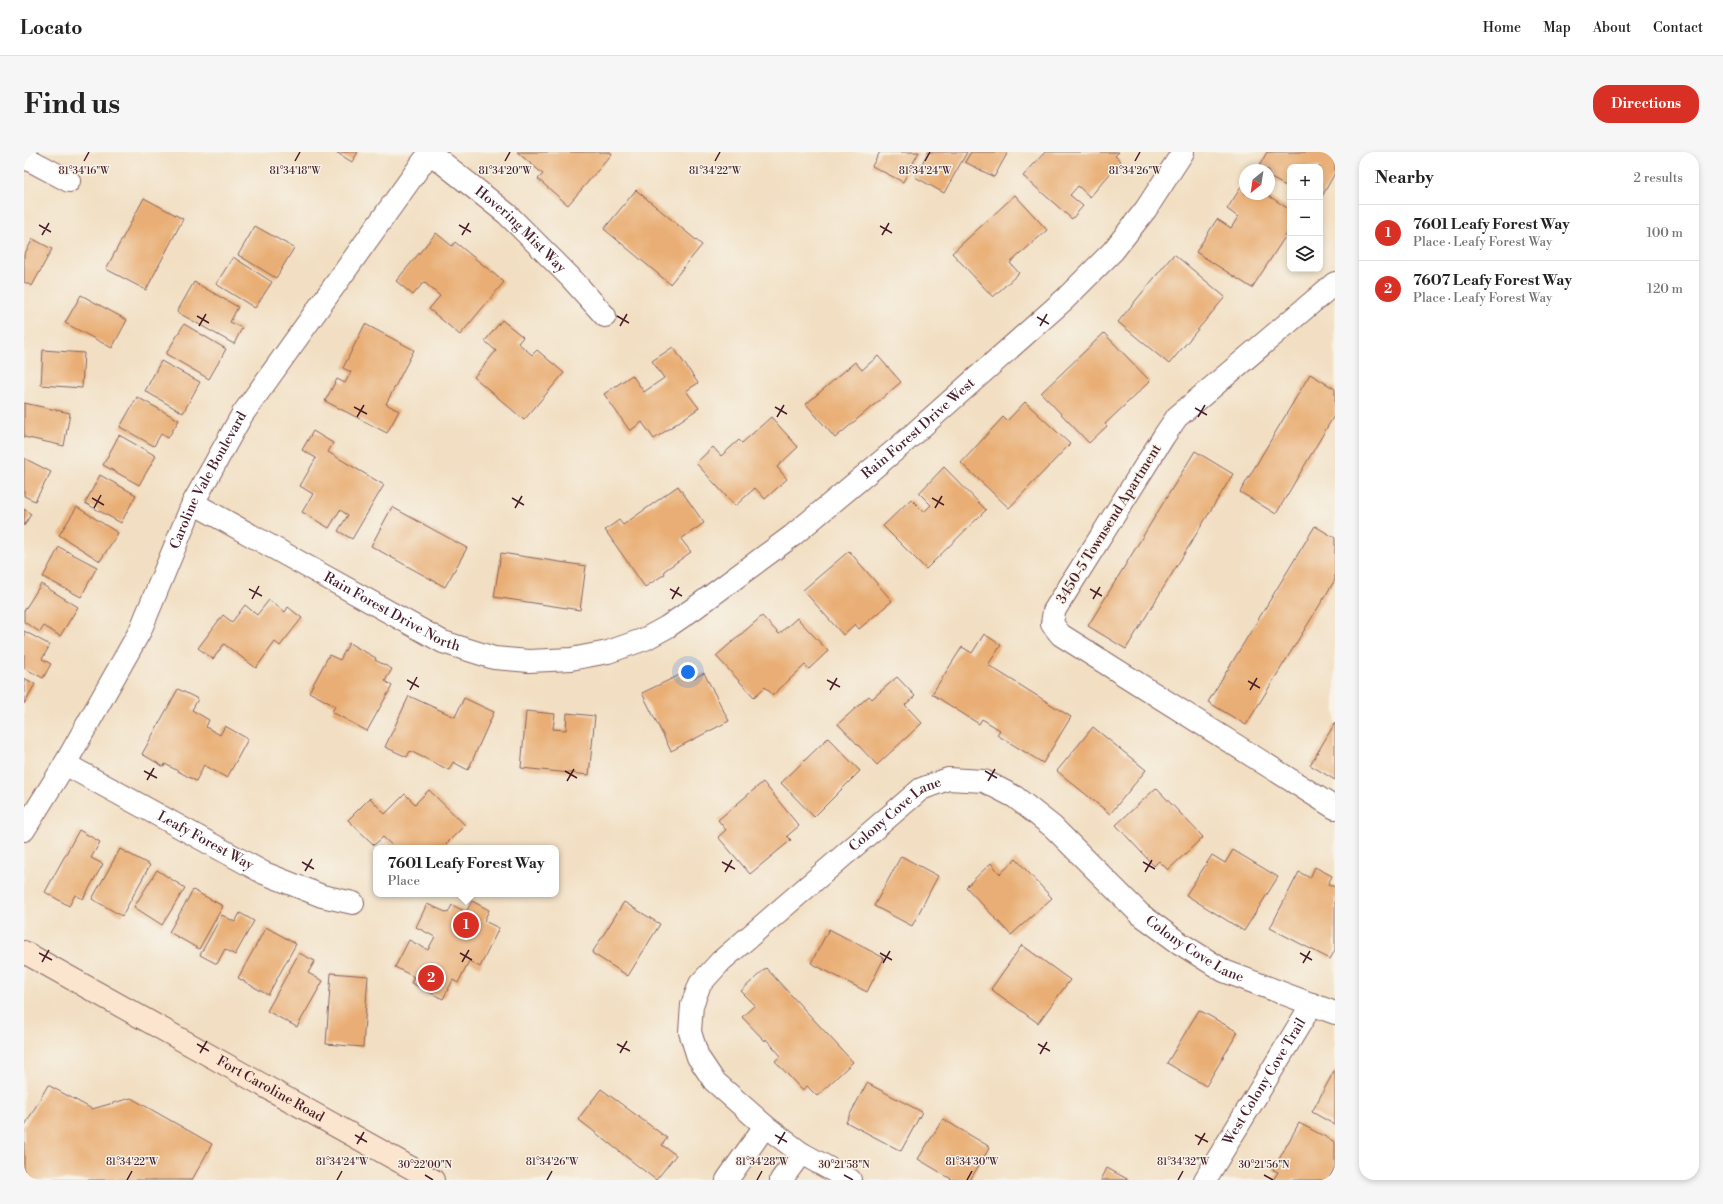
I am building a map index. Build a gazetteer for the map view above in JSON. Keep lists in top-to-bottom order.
{
  "streets": {
    "street": [
      "Hovering Mist Way",
      "Rain Forest Drive West",
      "Caroline Vale Boulevard",
      "3450-5 Townsend Apartment",
      "Rain Forest Drive North",
      "Colony Cove Lane",
      "Leafy Forest Way",
      "West Colony Cove Trail",
      "Fort Caroline Road"
    ]
  },
  "crossings": [
    ["Hovering Mist Way", "Caroline Vale Boulevard"],
    ["Rain Forest Drive West", "Rain Forest Drive North"],
    ["Caroline Vale Boulevard", "Rain Forest Drive North"],
    ["Caroline Vale Boulevard", "Leafy Forest Way"],
    ["Colony Cove Lane", "West Colony Cove Trail"]
  ],
  "north": "bottom left",
  "page": {
    "header": "Locato",
    "nav": [
      "Home",
      "Map",
      "About",
      "Contact"
    ],
    "buttons": "Directions",
    "title": "Find us",
    "heading": ["Nearby", "2 results"],
    "map_buttons": ["+", "−"],
    "list": [
      {
        "mark": "1",
        "name": "7601 Leafy Forest Way",
        "note": "Place · Leafy Forest Way",
        "value": "100 m"
      },
      {
        "mark": "2",
        "name": "7607 Leafy Forest Way",
        "note": "Place · Leafy Forest Way",
        "value": "120 m"
      }
    ],
    "popup": ["7601 Leafy Forest Way", "Place"],
    "pins": ["1", "2"]
  },
  "coordinates": [
    "81°34'16\"W",
    "81°34'18\"W",
    "81°34'20\"W",
    "81°34'22\"W",
    "81°34'24\"W",
    "81°34'26\"W",
    "81°34'28\"W",
    "81°34'30\"W",
    "81°34'32\"W",
    "30°22'00\"N",
    "30°21'58\"N",
    "30°21'56\"N"
  ]
}
